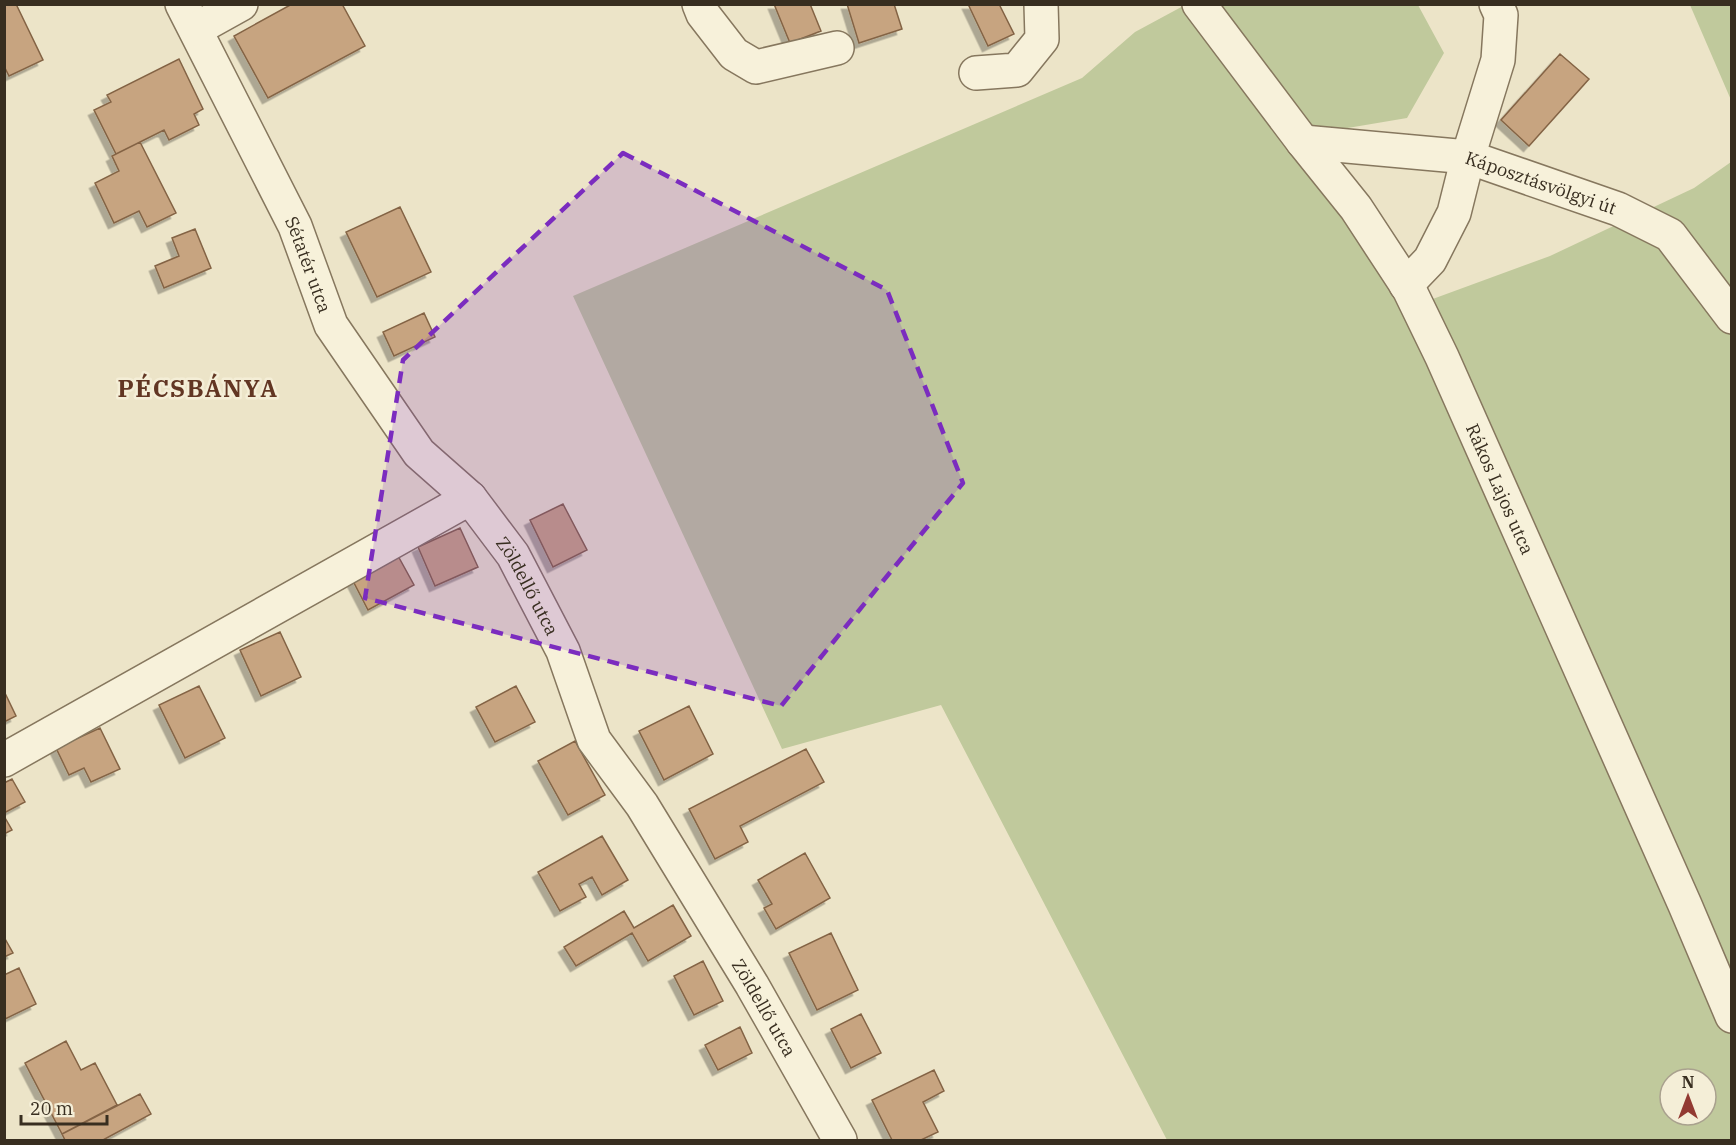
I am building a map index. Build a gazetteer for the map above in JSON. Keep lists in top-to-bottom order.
{
  "streets": {
    "street": [
      "Káposztásvölgyi út",
      "Sétatér utca",
      "Rákos Lajos utca",
      "Zöldellő utca"
    ]
  },
  "crossings": [
    ["Káposztásvölgyi út", "Rákos Lajos utca"],
    ["Sétatér utca", "Zöldellő utca"]
  ],
  "districts": ["PÉCSBÁNYA"],
  "scale_bar": "20 m",
  "north": "top"
}
